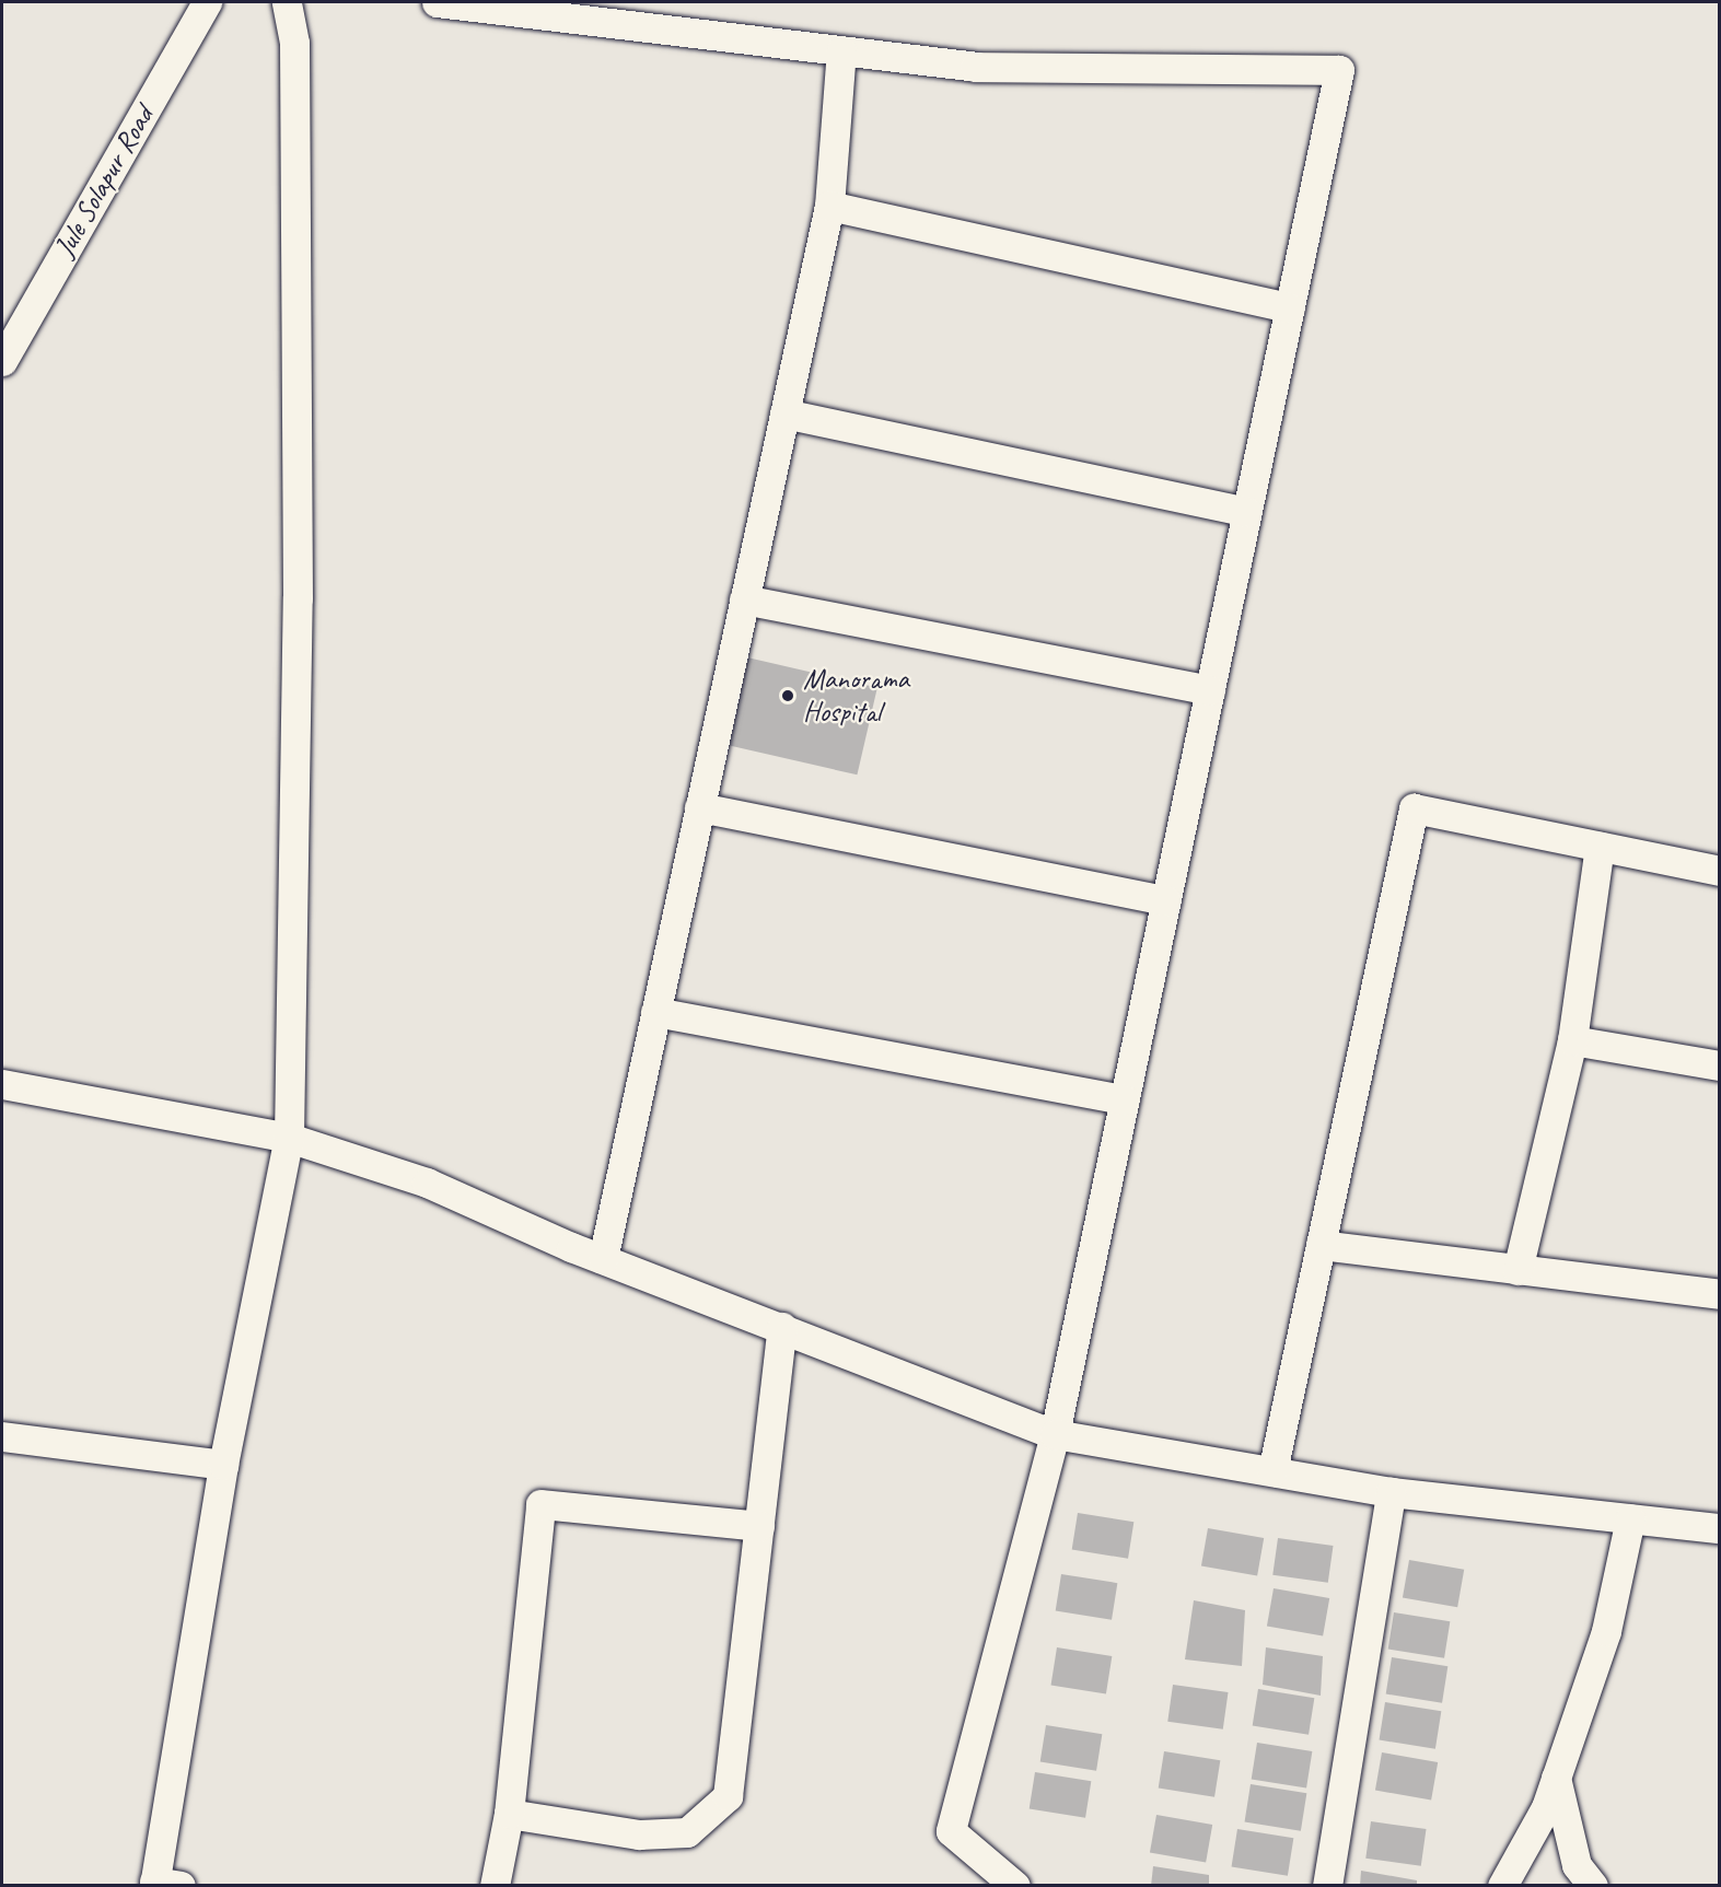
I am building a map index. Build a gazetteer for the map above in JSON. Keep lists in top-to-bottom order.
{
  "streets": {
    "street": ["Jule Solapur Road"]
  },
  "places": ["Manorama Hospital"]
}
